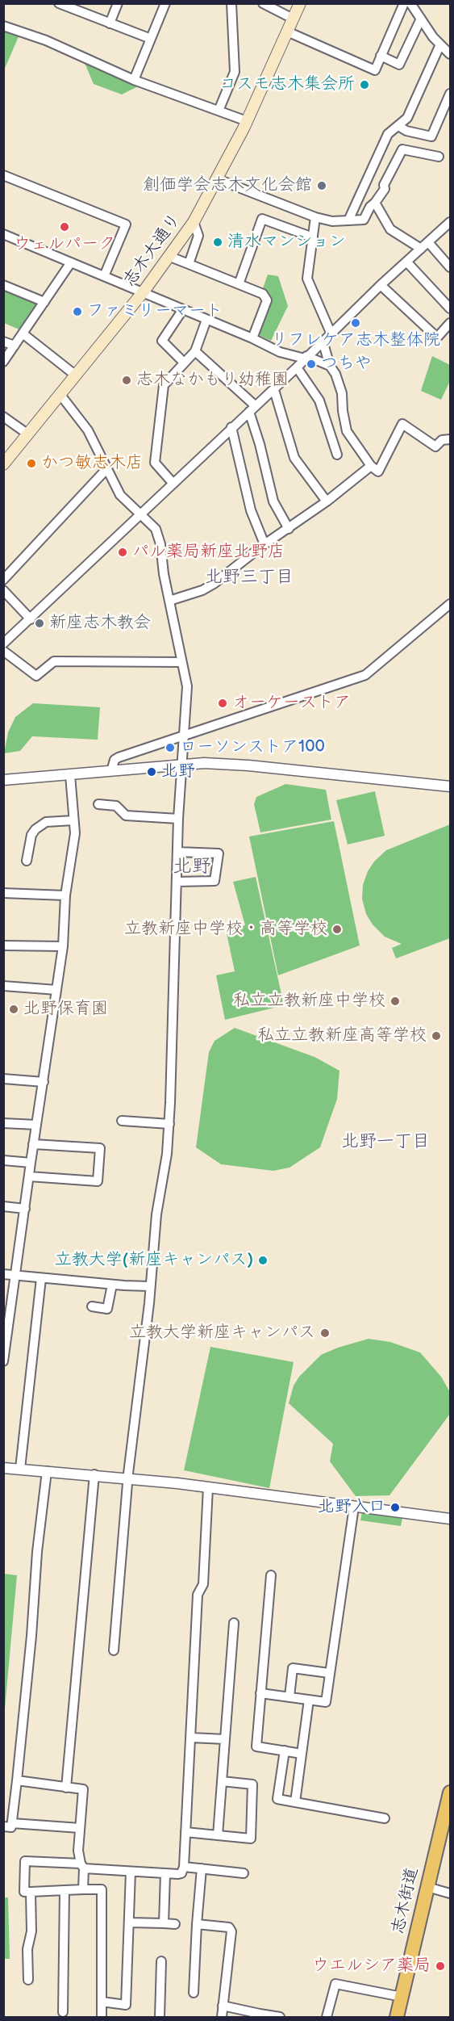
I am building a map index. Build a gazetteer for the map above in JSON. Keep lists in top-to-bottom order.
{
  "streets": {
    "main road": ["志木大通り", "志木街道"]
  },
  "districts": ["北野三丁目", "北野", "北野一丁目"],
  "places": [
    "コスモ志木集会所",
    "創価学会志木文化会館",
    "ウェルパーク",
    "清水マンション",
    "ファミリーマート",
    "リフレケア志木整体院",
    "つちや",
    "志木なかもり幼稚園",
    "かつ敏志木店",
    "パル薬局新座北野店",
    "新座志木教会",
    "オーケーストア",
    "ローソンストア100",
    "北野",
    "立教新座中学校・高等学校",
    "私立立教新座中学校",
    "北野保育園",
    "私立立教新座高等学校",
    "立教大学(新座キャンパス)",
    "立教大学新座キャンパス",
    "北野入口",
    "ウエルシア薬局"
  ]
}
